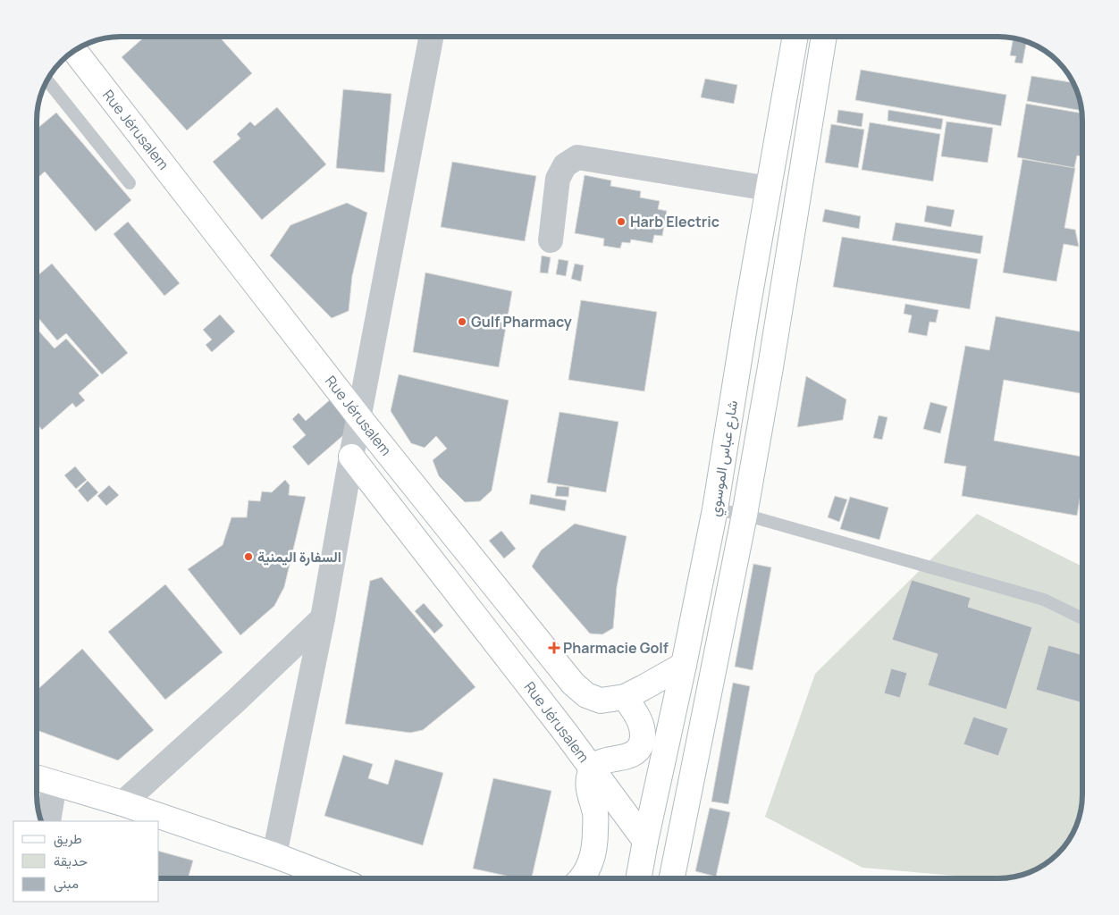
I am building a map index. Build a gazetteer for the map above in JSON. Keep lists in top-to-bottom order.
{
  "streets": {
    "street": ["Rue Jérusalem", "شارع عباس الموسوي"]
  },
  "crossings": [
    ["Rue Jérusalem", "شارع عباس الموسوي"]
  ],
  "places": {
    "other": ["Harb Electric", "Gulf Pharmacy", "السفارة اليمنية"],
    "health": ["Pharmacie Golf"]
  },
  "legend": ["طريق", "حديقة", "مبنى"]
}
